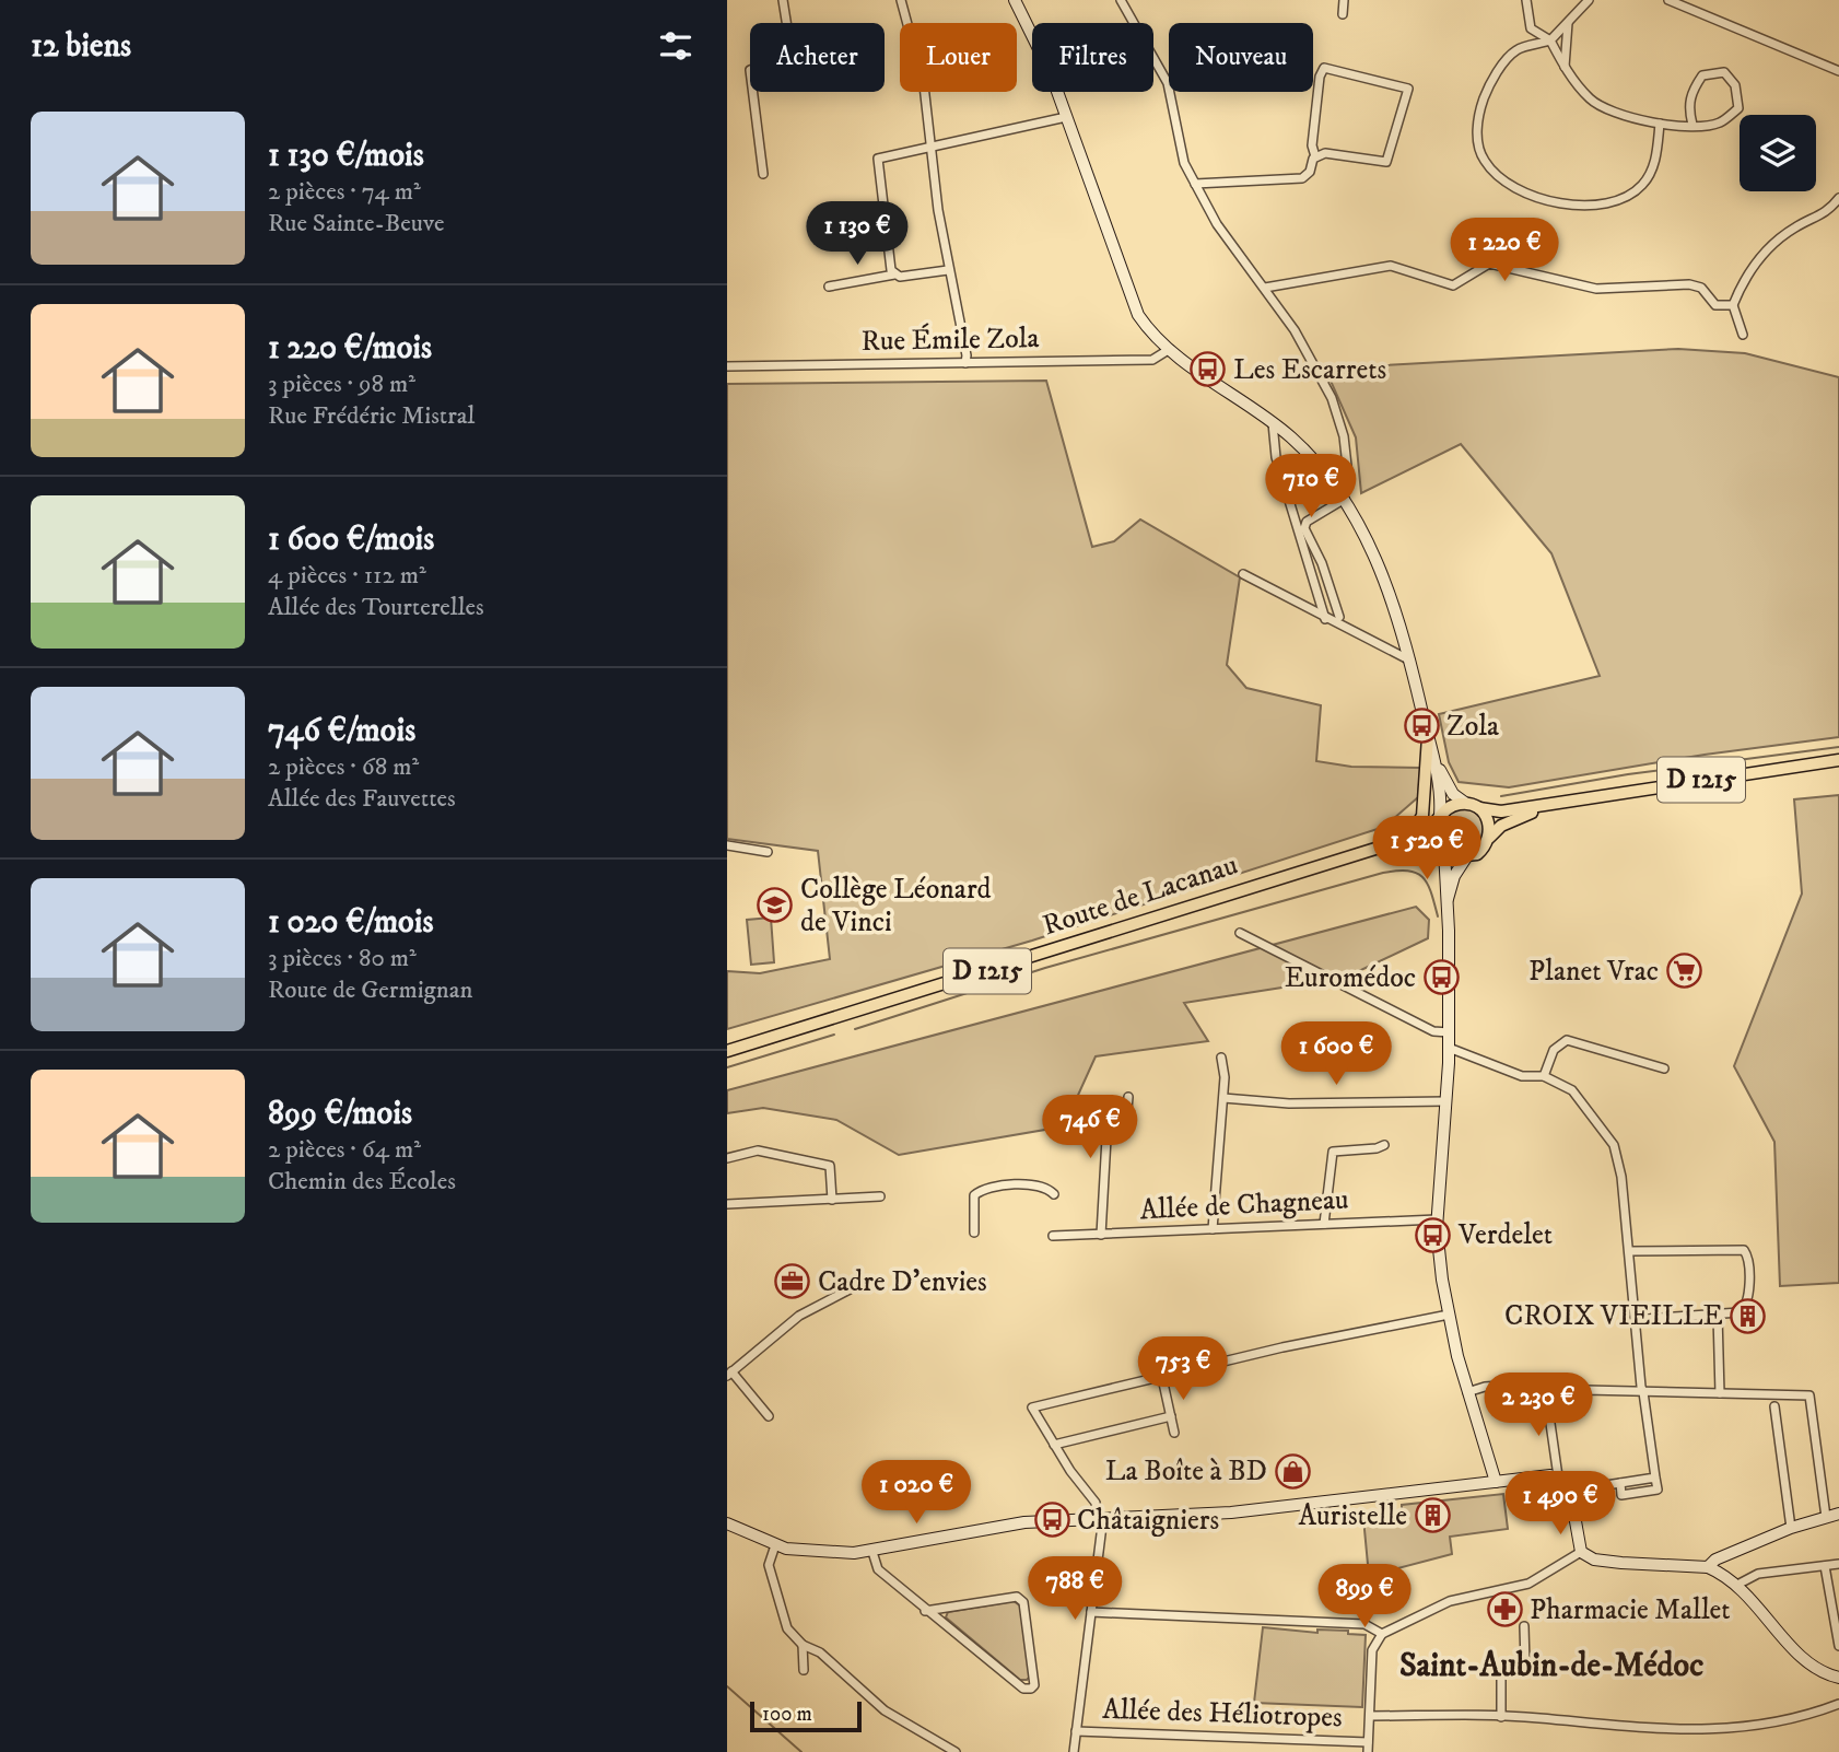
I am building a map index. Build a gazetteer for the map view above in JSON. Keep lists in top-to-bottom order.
{
  "streets": {
    "main road": ["D 1215", "Route de Lacanau"],
    "street": ["Rue Émile Zola", "Allée de Chagneau", "Allée des Héliotropes"]
  },
  "crossings": [
    ["D 1215", "Route de Lacanau"]
  ],
  "districts": ["Saint-Aubin-de-Médoc"],
  "places": {
    "bus stop": [
      "Les Escarrets",
      "Zola",
      "Euromédoc",
      "Verdelet",
      "Châtaigniers"
    ],
    "school or university": ["Collège Léonard de Vinci"],
    "supermarket": ["Planet Vrac"],
    "office": ["Cadre D'envies"],
    "building": ["CROIX VIEILLE", "Auristelle"],
    "shop": ["La Boîte à BD"],
    "pharmacy": ["Pharmacie Mallet"]
  },
  "scale_bar": "100 m",
  "page": {
    "heading": "12 biens",
    "chip": [
      "Acheter",
      "Louer",
      "Filtres",
      "Nouveau"
    ],
    "list": [
      {
        "name": "1 130 €/mois",
        "note": "2 pièces · 74 m² · Rue Sainte-Beuve"
      },
      {
        "name": "1 220 €/mois",
        "note": "3 pièces · 98 m² · Rue Frédéric Mistral"
      },
      {
        "name": "1 600 €/mois",
        "note": "4 pièces · 112 m² · Allée des Tourterelles"
      },
      {
        "name": "746 €/mois",
        "note": "2 pièces · 68 m² · Allée des Fauvettes"
      },
      {
        "name": "1 020 €/mois",
        "note": "3 pièces · 80 m² · Route de Germignan"
      },
      {
        "name": "899 €/mois",
        "note": "2 pièces · 64 m² · Chemin des Écoles"
      }
    ],
    "price": [
      "1 130 €",
      "1 220 €",
      "710 €",
      "1 520 €",
      "1 600 €",
      "746 €",
      "753 €",
      "2 230 €",
      "1 020 €",
      "1 490 €",
      "788 €",
      "899 €"
    ],
    "scale": "100 m"
  }
}
